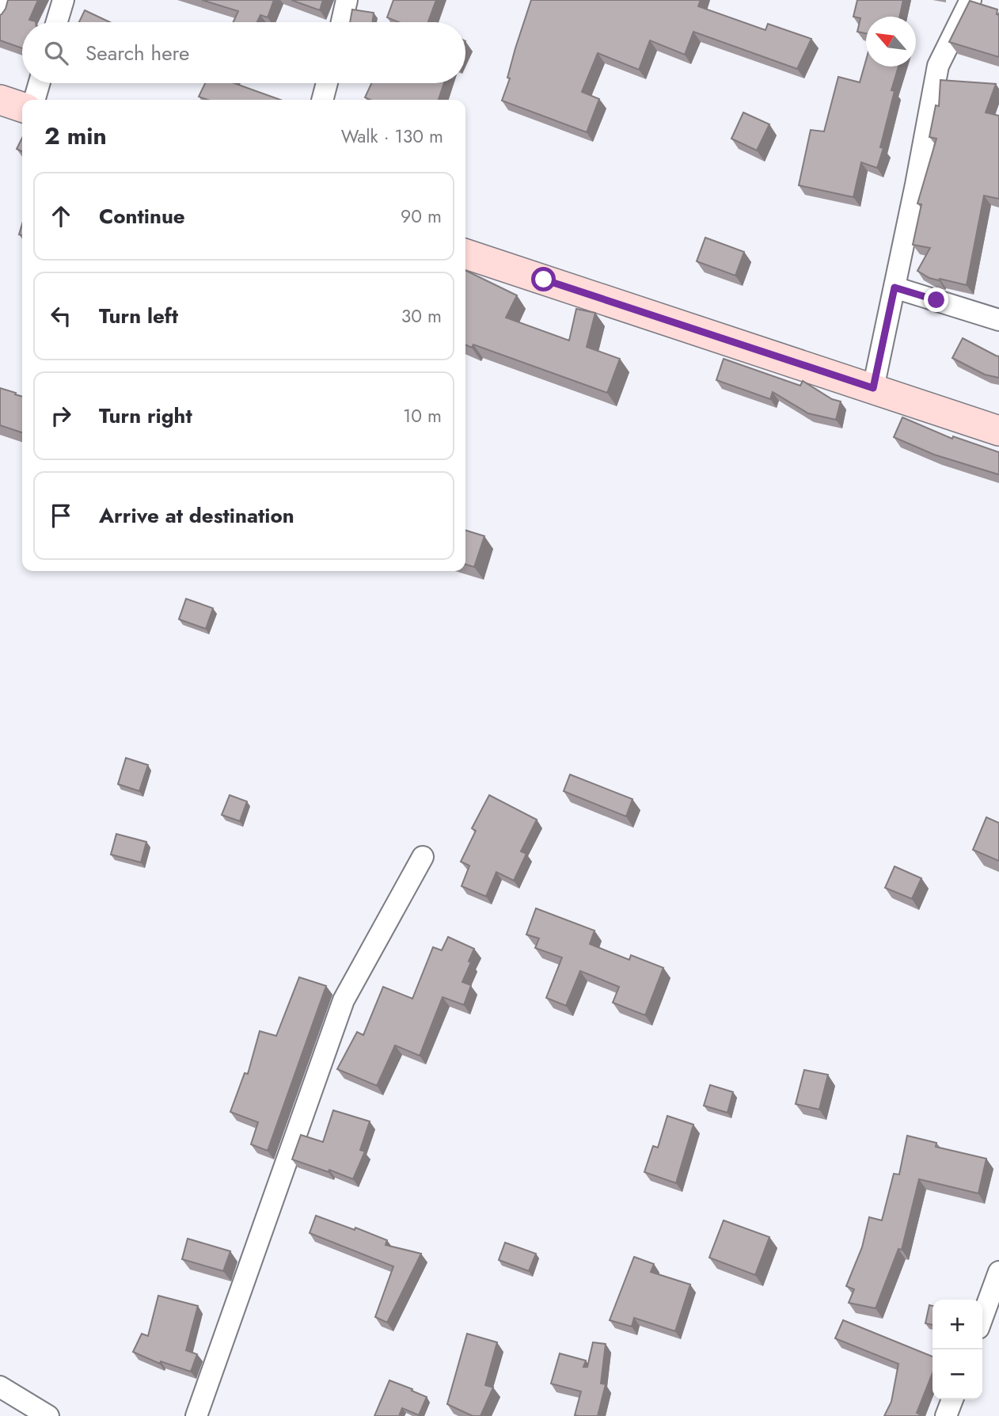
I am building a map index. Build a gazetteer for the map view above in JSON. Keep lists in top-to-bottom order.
{
  "north": "top left",
  "page": {
    "search": "Search here",
    "heading": ["2 min", "Walk · 130 m"],
    "list": [
      ["Continue", "90 m"],
      ["Turn left", "30 m"],
      ["Turn right", "10 m"],
      "Arrive at destination"
    ],
    "map_buttons": ["+", "−"]
  }
}
